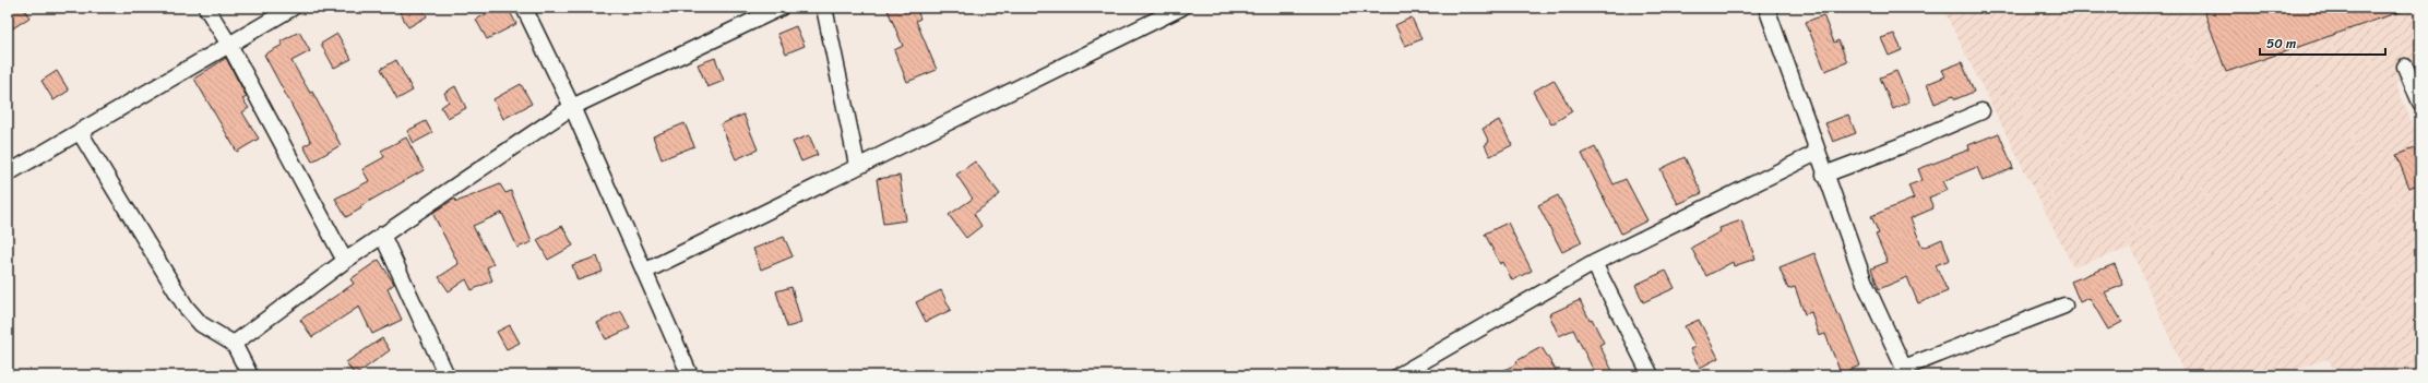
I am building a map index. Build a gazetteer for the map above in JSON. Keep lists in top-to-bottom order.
{
  "scale_bar": "50 m"
}
